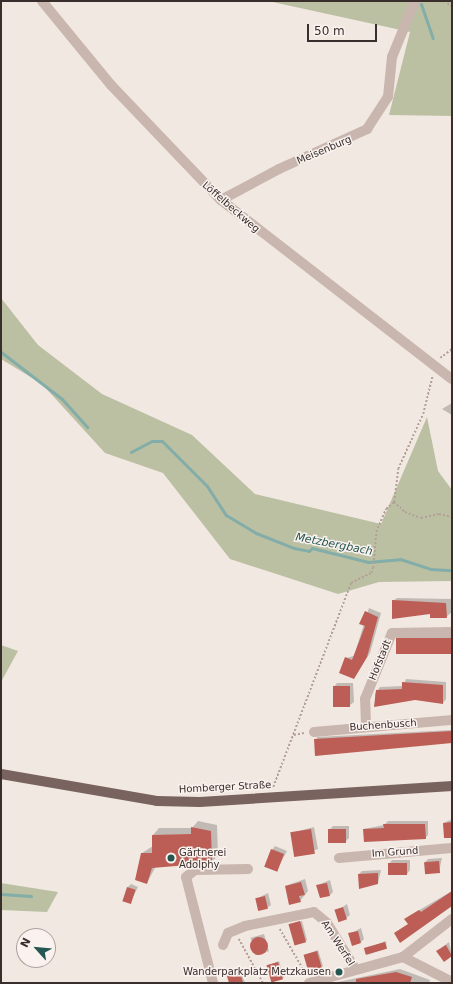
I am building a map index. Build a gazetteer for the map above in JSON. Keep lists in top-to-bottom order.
{
  "streets": {
    "main road": ["Homberger Straße"],
    "street": [
      "Meisenburg",
      "Löffelbeckweg",
      "Hofstadt",
      "Buchenbusch",
      "Im Grund",
      "Am Werfel"
    ]
  },
  "crossings": [
    ["Meisenburg", "Löffelbeckweg"],
    ["Hofstadt", "Buchenbusch"]
  ],
  "water": ["Metzbergbach"],
  "places": ["Gärtnerei Adolphy", "Wanderparkplatz Metzkausen"],
  "scale_bar": "50 m",
  "north": "top left"
}
